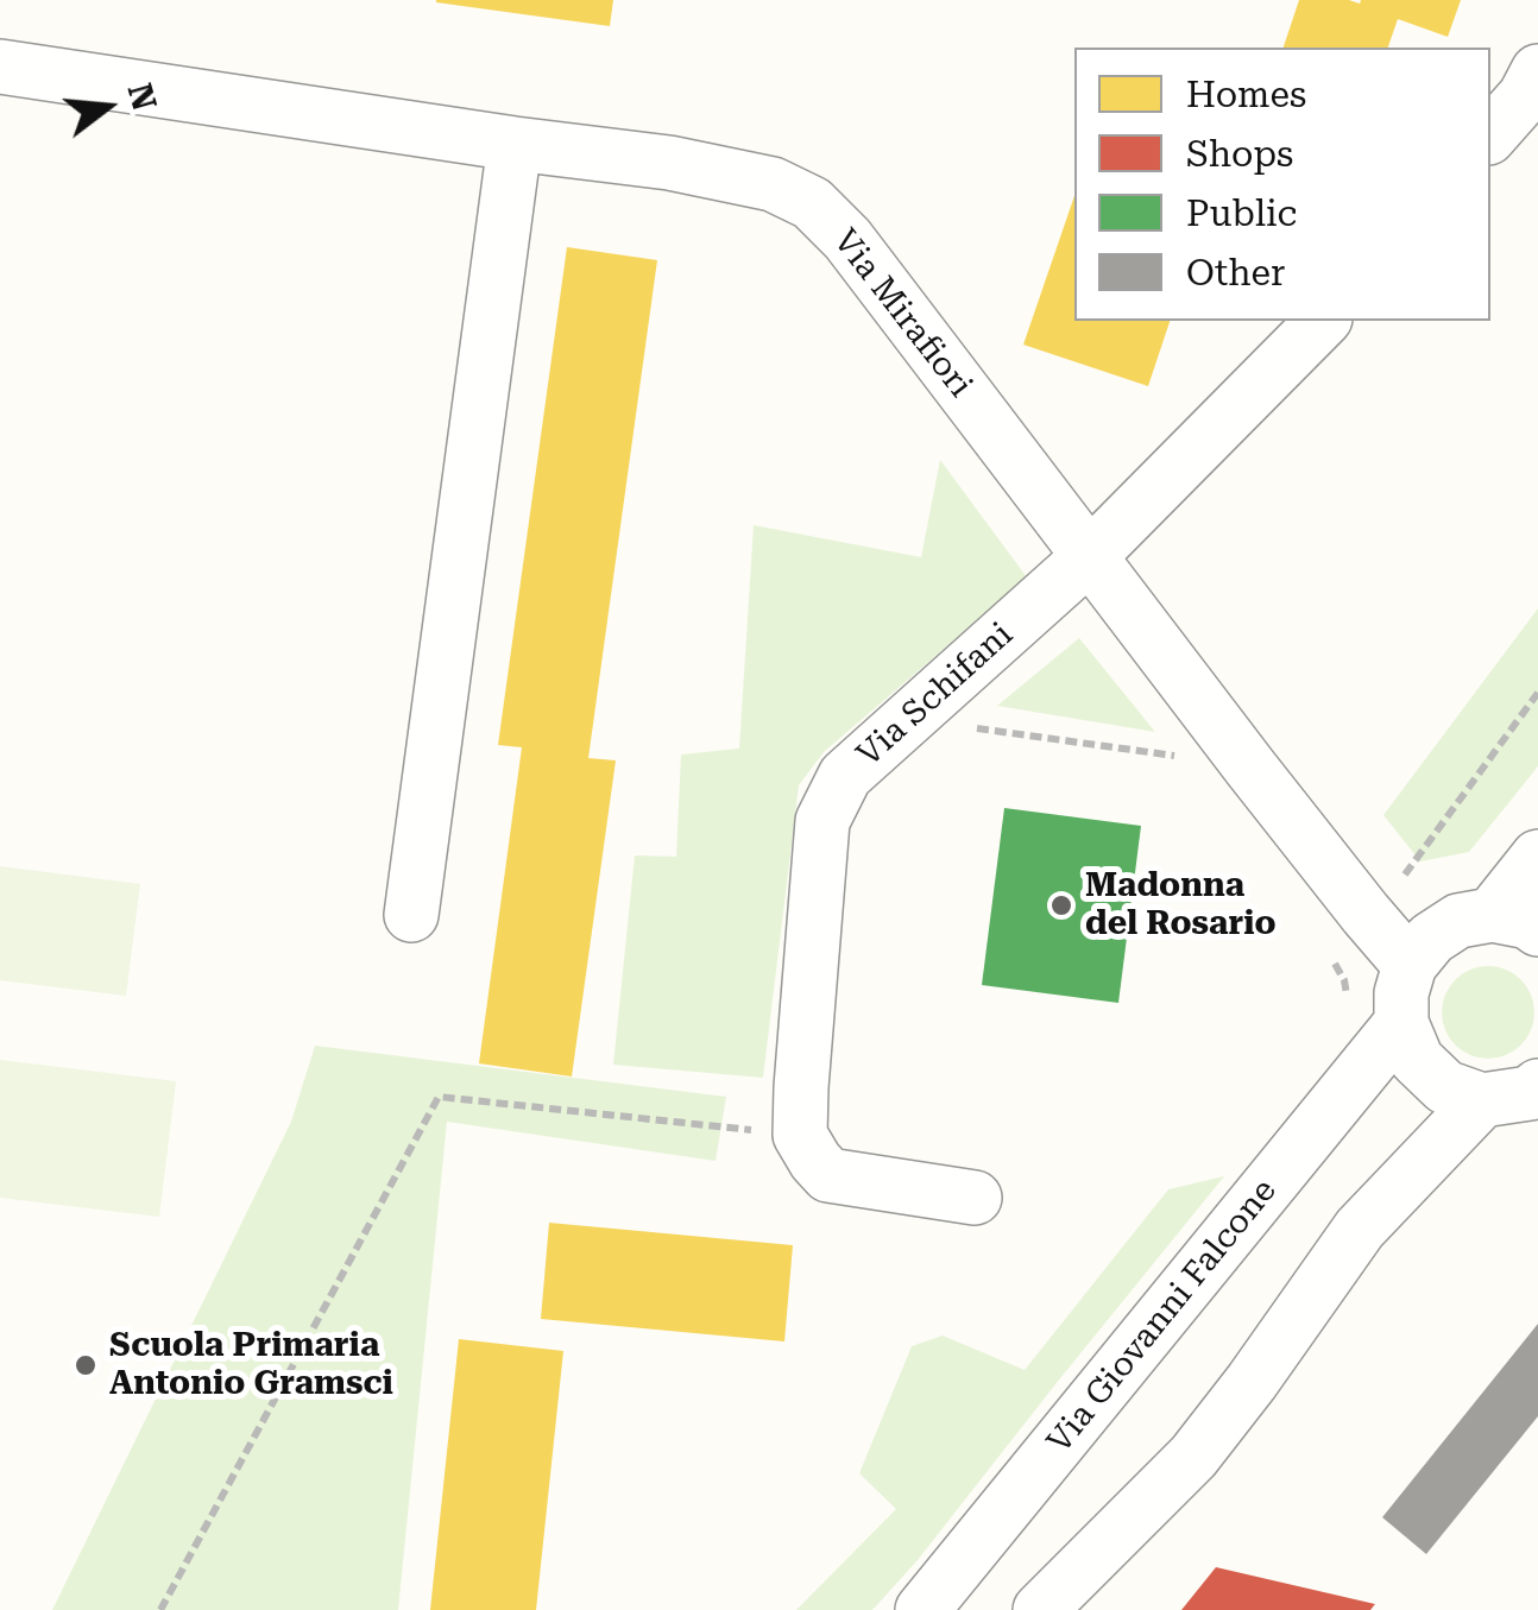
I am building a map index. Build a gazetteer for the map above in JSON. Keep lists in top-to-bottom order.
{
  "streets": {
    "street": ["Via Mirafiori", "Via Schifani", "Via Giovanni Falcone"]
  },
  "crossings": [
    ["Via Mirafiori", "Via Schifani"]
  ],
  "places": ["Madonna del Rosario", "Scuola Primaria Antonio Gramsci"],
  "legend": [
    "Homes",
    "Shops",
    "Public",
    "Other"
  ],
  "north": "right"
}
